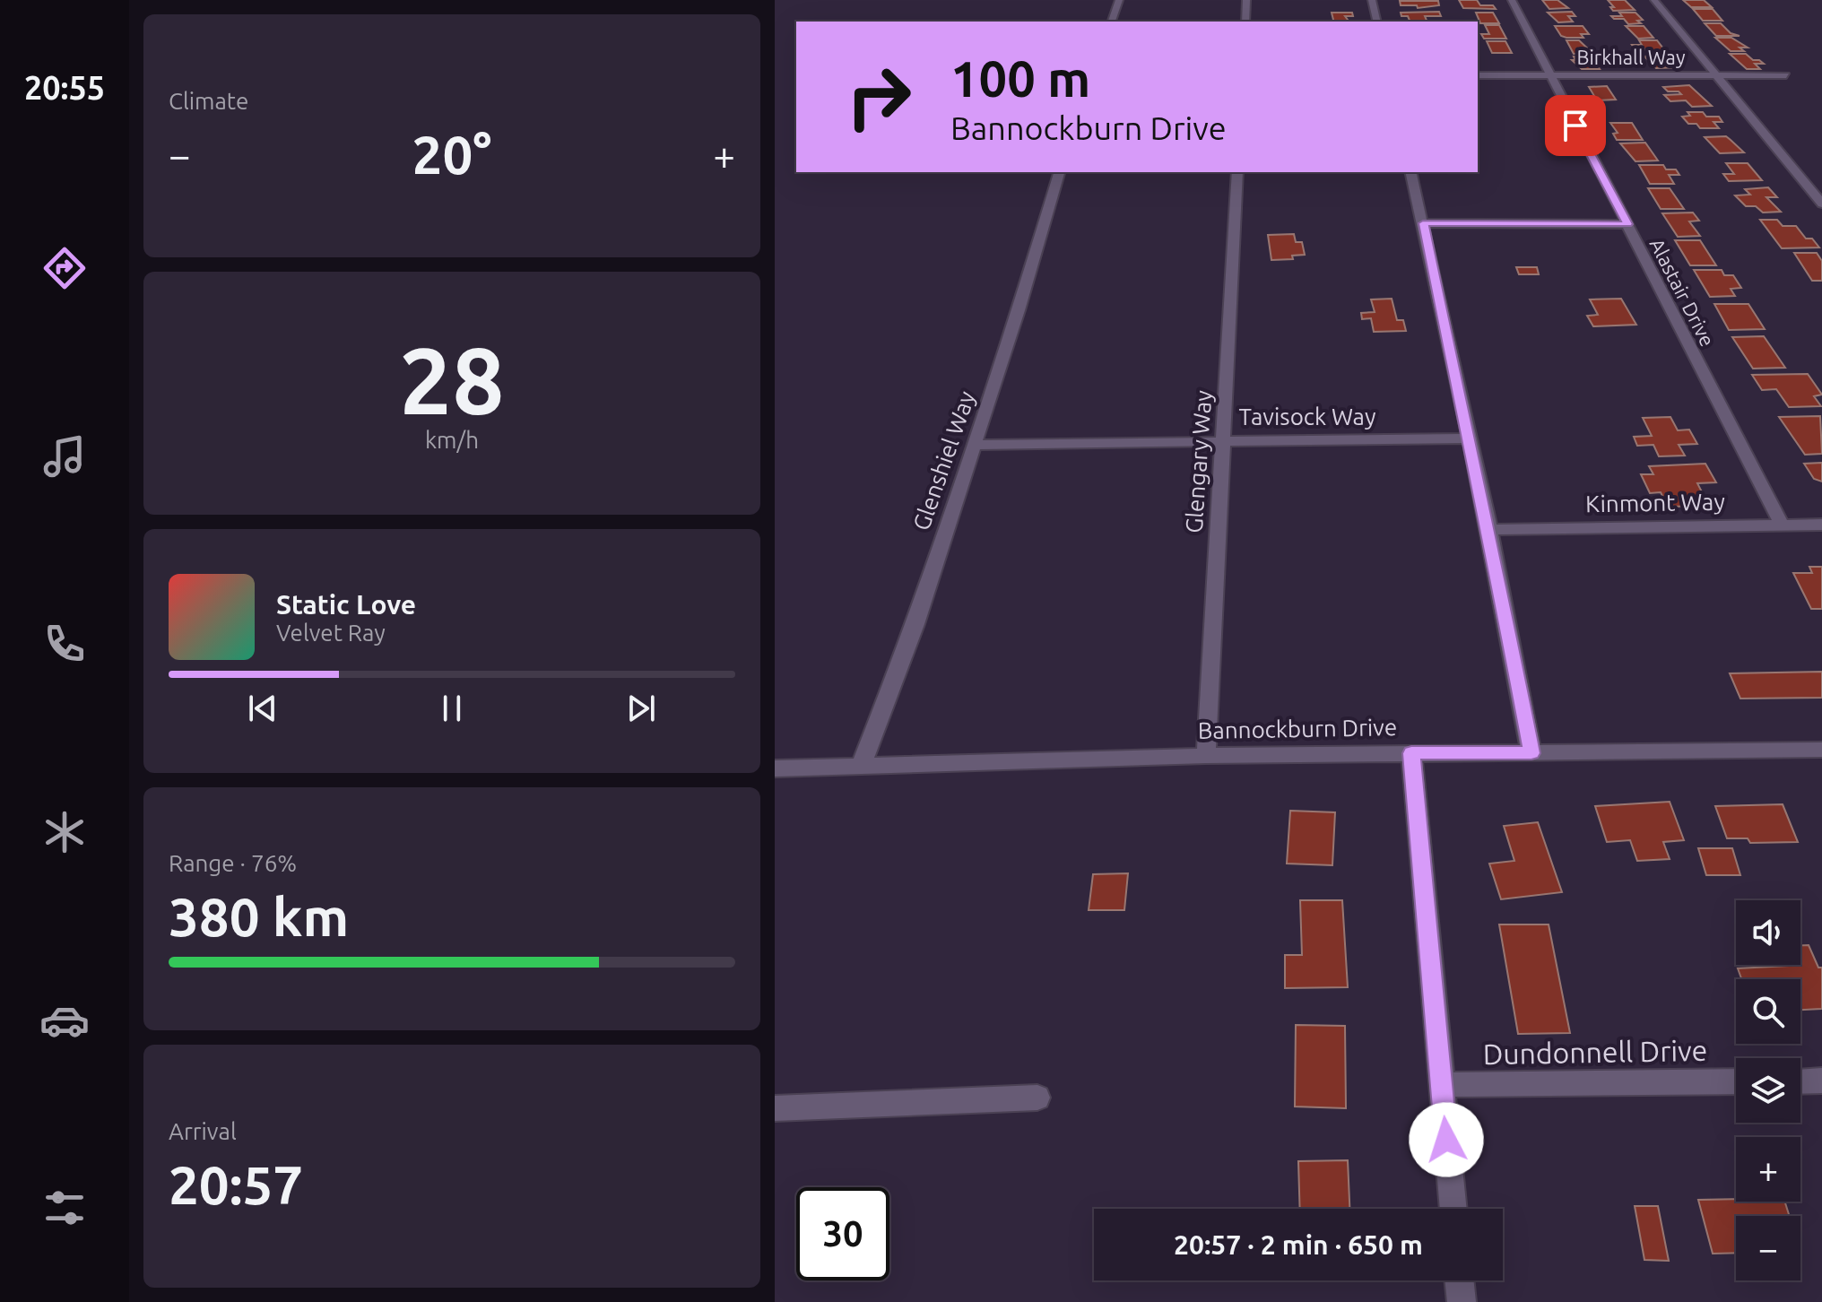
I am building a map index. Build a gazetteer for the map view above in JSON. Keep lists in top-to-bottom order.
{
  "streets": {
    "street": [
      "Birkhall Way",
      "Alastair Drive",
      "Tavisock Way",
      "Glenshiel Way",
      "Glengary Way",
      "Kinmont Way",
      "Bannockburn Drive",
      "Dundonnell Drive"
    ]
  },
  "crossings": [
    ["Birkhall Way", "Alastair Drive"],
    ["Alastair Drive", "Kinmont Way"],
    ["Tavisock Way", "Glenshiel Way"],
    ["Tavisock Way", "Glengary Way"],
    ["Glenshiel Way", "Bannockburn Drive"],
    ["Glengary Way", "Bannockburn Drive"]
  ],
  "page": {
    "tabs": "20:55",
    "tile": [
      "Climate",
      ["28", "km/h"],
      ["Range · 76%", "380 km"],
      ["Arrival", "20:57"]
    ],
    "turn": ["100 m", "Bannockburn Drive"],
    "heat": ["−", "20°", "+"],
    "song": ["Static Love", "Velvet Ray"],
    "map_buttons": ["+", "−"],
    "limit": "30",
    "trip": "20:57 · 2 min · 650 m"
  }
}
